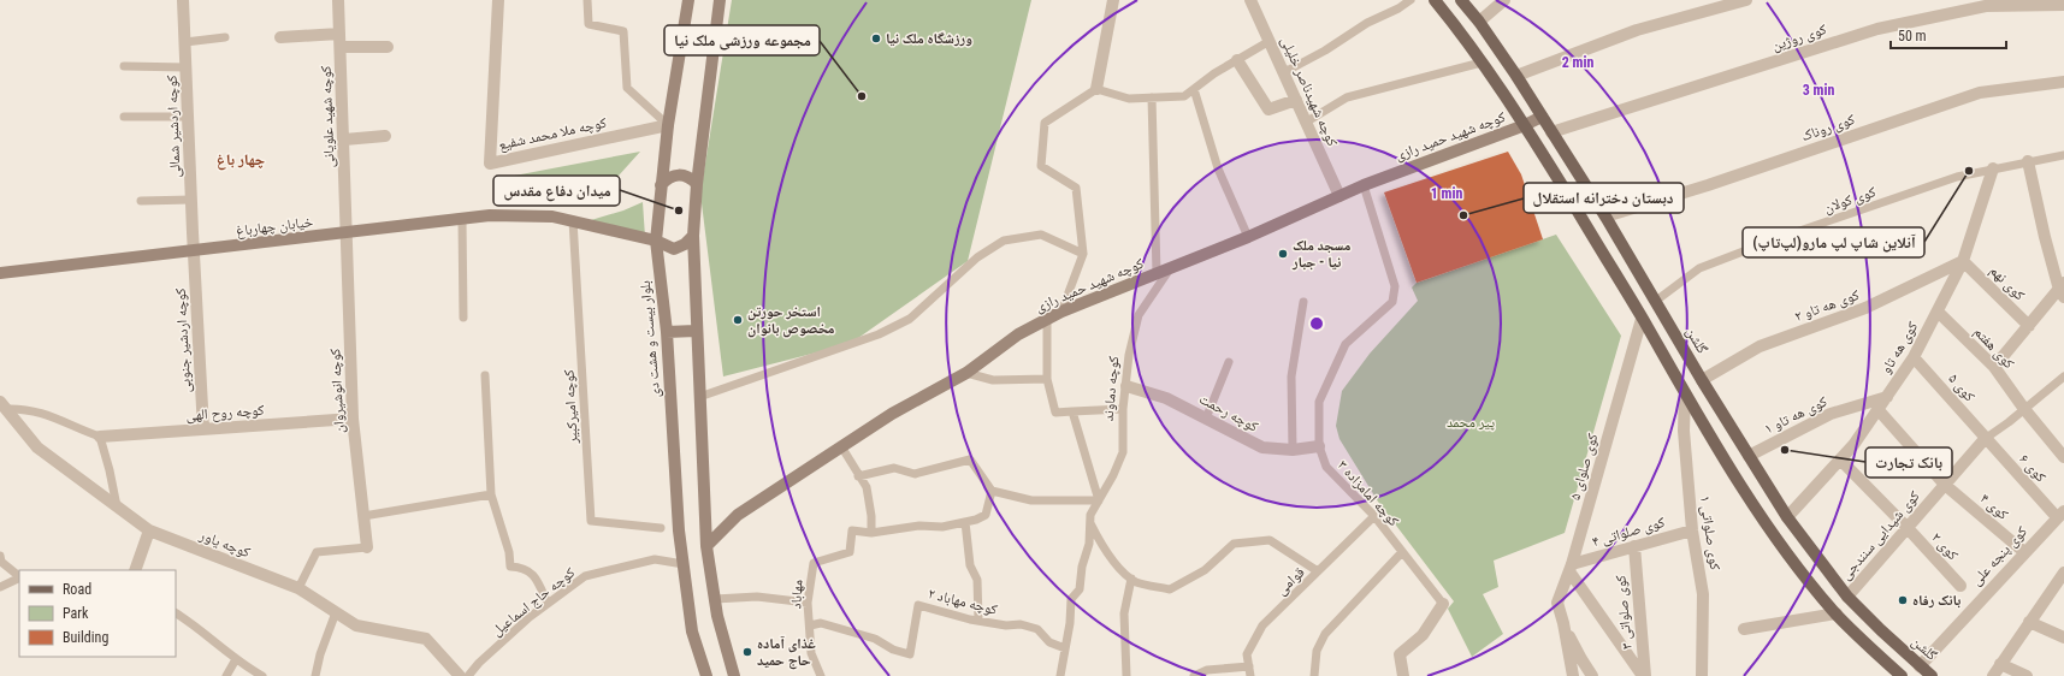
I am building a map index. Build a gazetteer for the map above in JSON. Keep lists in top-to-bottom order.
{
  "streets": {
    "main road": [
      "کوچه شهید حمید رازی",
      "خیابان چهارباغ",
      "بلوار بیست و هشت دی",
      "گلشن"
    ],
    "street": [
      "کوی روژین",
      "کوچه شهیدناصر خلیلی",
      "کوچه شهید علویانی",
      "کوچه اردشیر شمالی",
      "کوی روناک",
      "کوچه ملا محمد شفیع",
      "کوی نهم",
      "کوی هه تاو ۲",
      "کوچه اردشیر جنوبی",
      "کوی هه تاو",
      "کوی هفتم",
      "کوی ۵",
      "کوچه انوشیروان",
      "کوچه روح الهی",
      "کوچه رحمت",
      "کوی هه تاو ۱",
      "کوی صلوای ۵",
      "کوی ۶",
      "کوی ۴",
      "کوی صلواتی ۴",
      "کوی صلواتی ۱",
      "کوی شیدایی سنندجی",
      "کوچه یاور",
      "کوی ۲",
      "کوی پنجه علی",
      "کوی صلواتی ۳"
    ],
    "lane": [
      "کوی کولان",
      "کوچه دماوند",
      "کوچه امیرکبیر",
      "کوچه امامزاده ۳",
      "قوامی",
      "مهاباد",
      "کوچه حاج اسماعیل",
      "کوچه مهاباد ۲"
    ]
  },
  "crossings": [
    ["کوی روژین", "گلشن"],
    ["کوچه شهیدناصر خلیلی", "کوچه شهید حمید رازی"],
    ["کوچه شهید علویانی", "خیابان چهارباغ"],
    ["کوچه شهید علویانی", "کوچه انوشیروان"],
    ["کوچه اردشیر شمالی", "خیابان چهارباغ"],
    ["کوچه اردشیر شمالی", "کوچه اردشیر جنوبی"],
    ["کوی روناک", "گلشن"],
    ["کوچه ملا محمد شفیع", "بلوار بیست و هشت دی"],
    ["کوچه شهید حمید رازی", "گلشن"],
    ["کوچه شهید حمید رازی", "کوچه دماوند"],
    ["کوچه شهید حمید رازی", "کوچه امامزاده ۳"],
    ["کوی کولان", "گلشن"],
    ["کوی کولان", "کوی هه تاو"],
    ["خیابان چهارباغ", "بلوار بیست و هشت دی"],
    ["خیابان چهارباغ", "کوچه اردشیر جنوبی"],
    ["خیابان چهارباغ", "کوچه انوشیروان"],
    ["خیابان چهارباغ", "کوچه امیرکبیر"],
    ["کوی نهم", "کوی هه تاو ۲"],
    ["کوی نهم", "کوی هه تاو"],
    ["کوی هه تاو ۲", "گلشن"],
    ["کوی هه تاو ۲", "کوی هه تاو"],
    ["بلوار بیست و هشت دی", "کوچه حاج اسماعیل"],
    ["کوچه اردشیر جنوبی", "کوچه روح الهی"],
    ["گلشن", "کوی هه تاو"],
    ["گلشن", "کوی هه تاو ۱"],
    ["گلشن", "کوی شیدایی سنندجی"],
    ["گلشن", "کوی پنجه علی"],
    ["کوی هه تاو", "کوی هفتم"],
    ["کوی هه تاو", "کوی ۵"],
    ["کوی هه تاو", "کوی هه تاو ۱"],
    ["کوی هه تاو", "کوی ۴"],
    ["کوی هه تاو", "کوی ۲"],
    ["کوی هفتم", "کوی شیدایی سنندجی"],
    ["کوی ۵", "کوی ۶"],
    ["کوی ۵", "کوی شیدایی سنندجی"],
    ["کوچه دماوند", "کوچه رحمت"],
    ["کوچه انوشیروان", "کوچه روح الهی"],
    ["کوچه رحمت", "کوچه امامزاده ۳"],
    ["کوی صلوای ۵", "کوی صلواتی ۴"],
    ["کوی ۶", "کوی شیدایی سنندجی"],
    ["کوی ۶", "کوی پنجه علی"],
    ["کوچه امامزاده ۳", "قوامی"],
    ["کوی ۴", "کوی شیدایی سنندجی"],
    ["کوی ۴", "کوی پنجه علی"],
    ["کوی صلواتی ۴", "کوی صلواتی ۱"],
    ["کوی صلواتی ۴", "کوی صلواتی ۳"],
    ["کوی شیدایی سنندجی", "کوی ۲"],
    ["مهاباد", "کوچه مهاباد ۲"]
  ],
  "districts": ["چهار باغ"],
  "parks": ["پیر محمد"],
  "places": [
    "ورزشگاه ملک نیا",
    "مجموعه ورزشی ملک نیا",
    "آنلاین شاپ لپ مارو(لپ‌تاپ)",
    "میدان دفاع مقدس",
    "دبستان دخترانه استقلال",
    "مسجد ملک نیا - جبار",
    "استخر حورتن مخصوص بانوان",
    "بانک تجارت",
    "بانک رفاه",
    "غذای آماده حاج حمید"
  ],
  "legend": ["Road", "Park", "Building"],
  "scale_bar": "50 m",
  "rings": ["2 min", "3 min", "1 min"]
}
